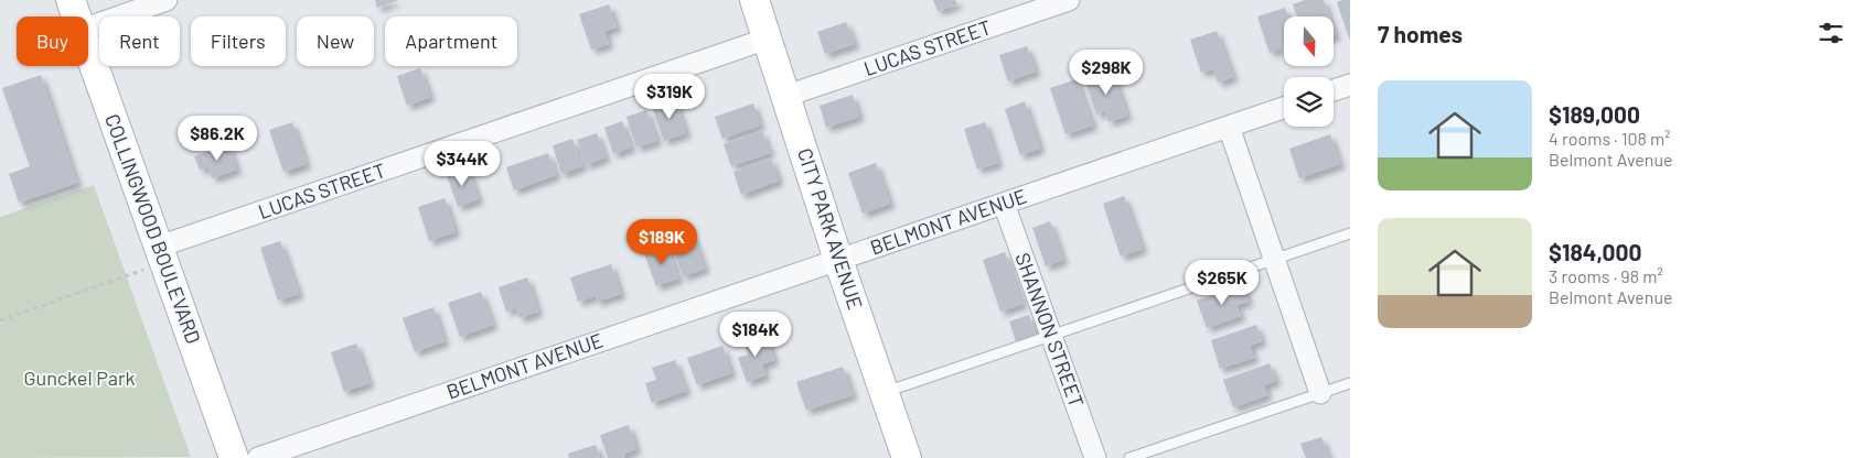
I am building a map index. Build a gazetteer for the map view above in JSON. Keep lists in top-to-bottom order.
{
  "streets": {
    "street": [
      "LUCAS STREET",
      "BELMONT AVENUE",
      "COLLINGWOOD BOULEVARD",
      "CITY PARK AVENUE",
      "SHANNON STREET"
    ]
  },
  "crossings": [
    ["LUCAS STREET", "COLLINGWOOD BOULEVARD"],
    ["LUCAS STREET", "CITY PARK AVENUE"],
    ["BELMONT AVENUE", "CITY PARK AVENUE"],
    ["BELMONT AVENUE", "SHANNON STREET"]
  ],
  "parks": ["Gunckel Park"],
  "north": "bottom",
  "page": {
    "heading": "7 homes",
    "chip": [
      "Buy",
      "Rent",
      "Filters",
      "New",
      "Apartment"
    ],
    "price": [
      "$298K",
      "$319K",
      "$86.2K",
      "$344K",
      "$189K",
      "$265K",
      "$184K"
    ],
    "list": [
      {
        "name": "$189,000",
        "note": "4 rooms · 108 m² · Belmont Avenue"
      },
      {
        "name": "$184,000",
        "note": "3 rooms · 98 m² · Belmont Avenue"
      }
    ]
  }
}
